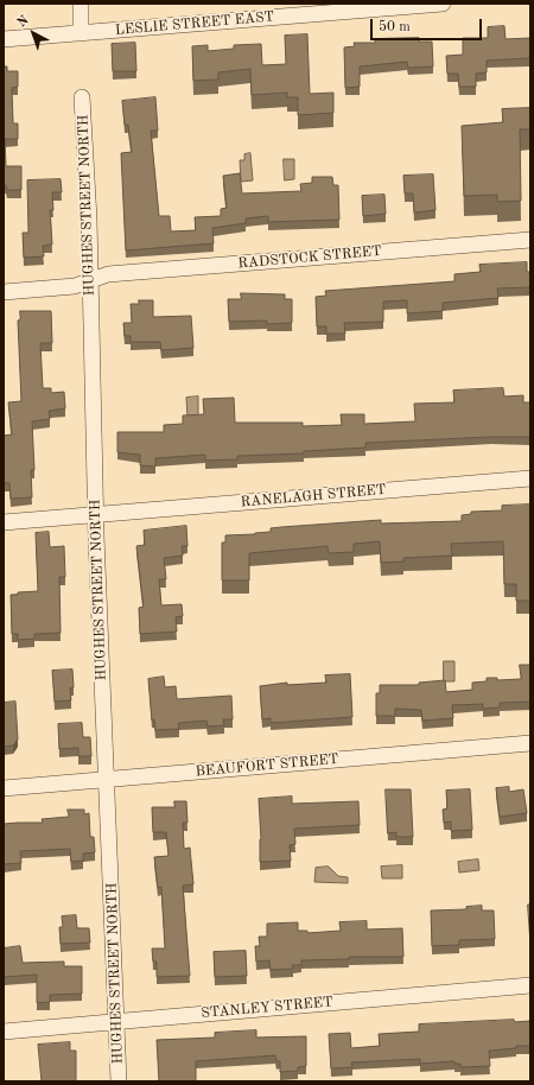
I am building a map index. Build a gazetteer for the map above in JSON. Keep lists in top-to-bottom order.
{
  "streets": {
    "street": [
      "LESLIE STREET EAST",
      "HUGHES STREET NORTH",
      "RADSTOCK STREET",
      "RANELAGH STREET",
      "BEAUFORT STREET",
      "STANLEY STREET"
    ]
  },
  "crossings": [
    ["HUGHES STREET NORTH", "RADSTOCK STREET"],
    ["HUGHES STREET NORTH", "RANELAGH STREET"],
    ["HUGHES STREET NORTH", "BEAUFORT STREET"],
    ["HUGHES STREET NORTH", "STANLEY STREET"]
  ],
  "scale_bar": "50 m",
  "north": "top left"
}
